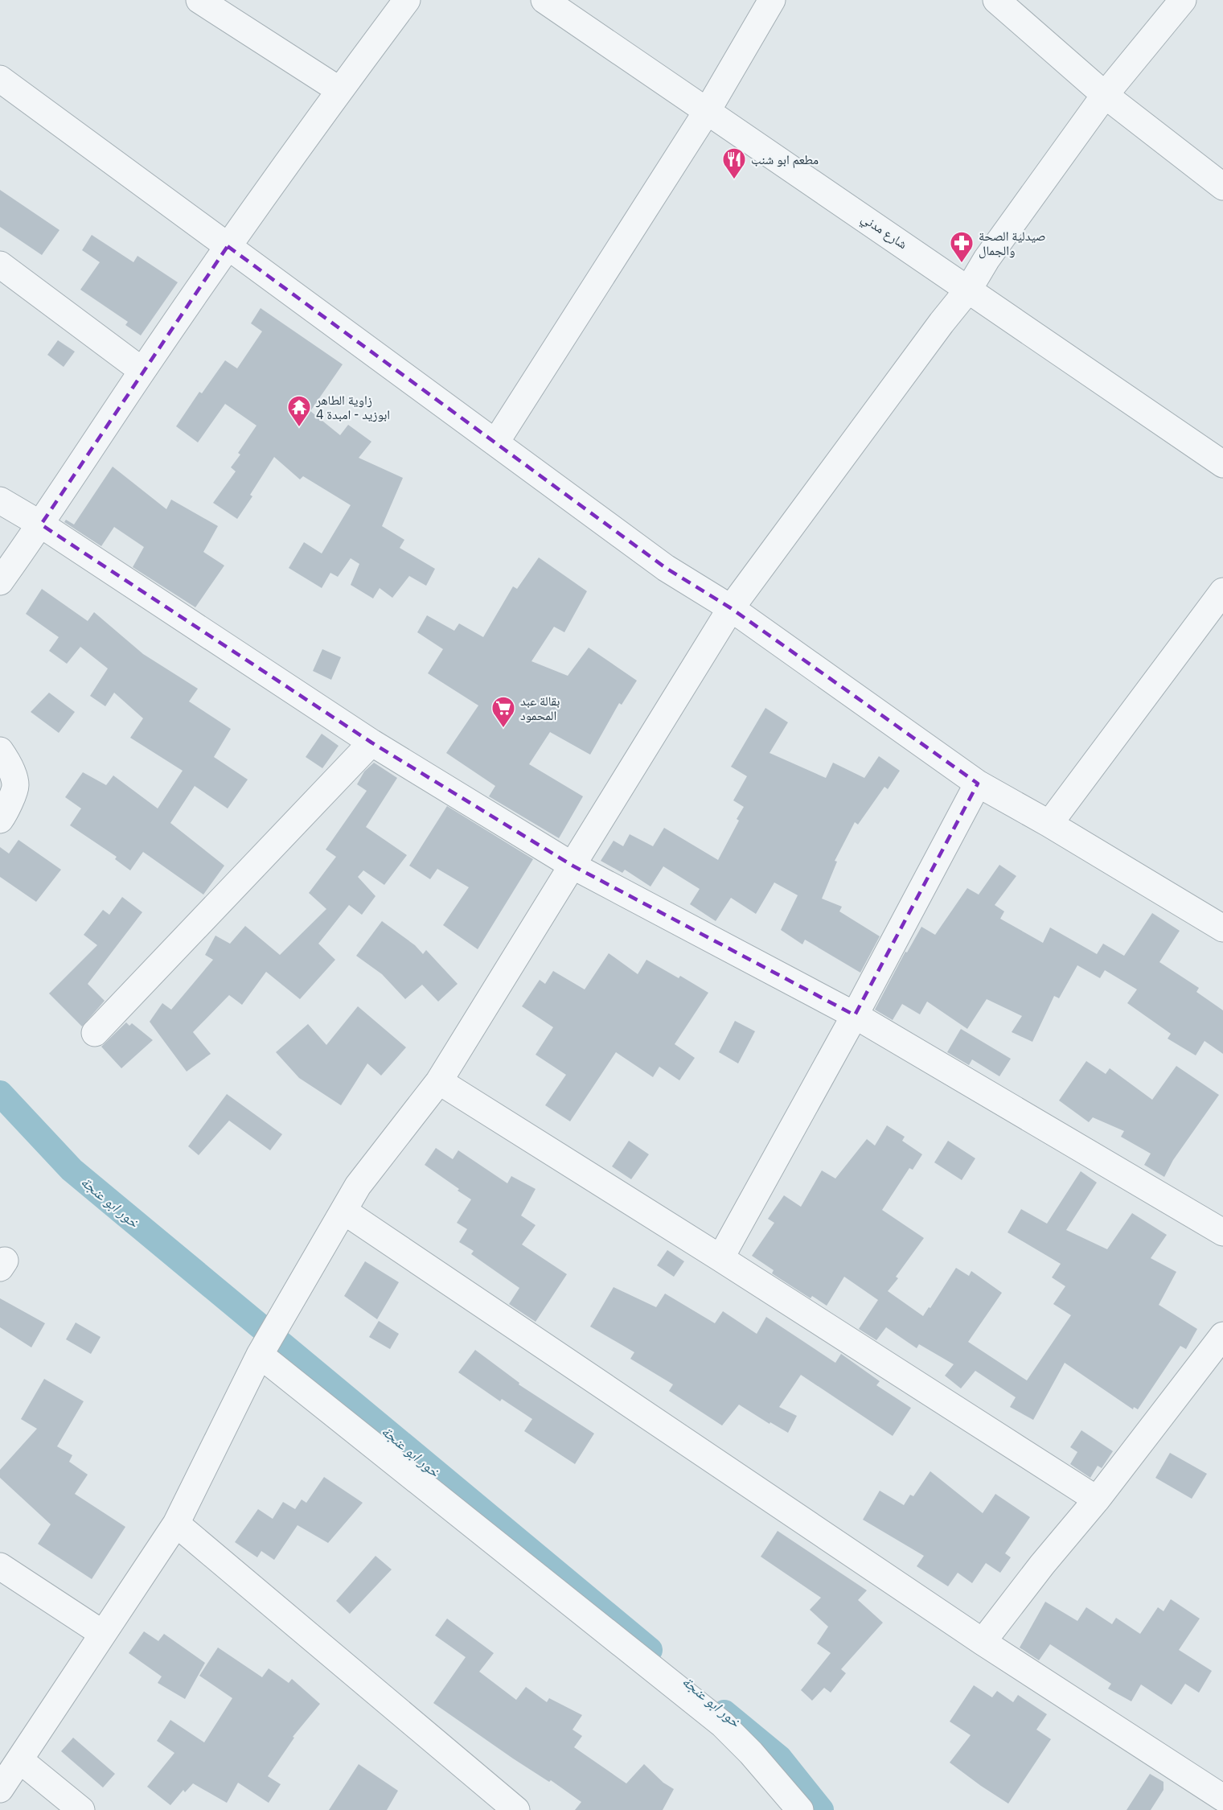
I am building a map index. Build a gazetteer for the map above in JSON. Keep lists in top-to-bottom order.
{
  "streets": {
    "street": ["شارع مدني"]
  },
  "water": ["خور ابو عنجة"],
  "places": {
    "restaurant": ["مطعم ابو شنب"],
    "pharmacy": ["صيدلية الصحة والجمال"],
    "temple": ["زاوية الطاهر ابوزيد - امبدة 4"],
    "supermarket": ["بقالة عبد المحمود"]
  }
}
